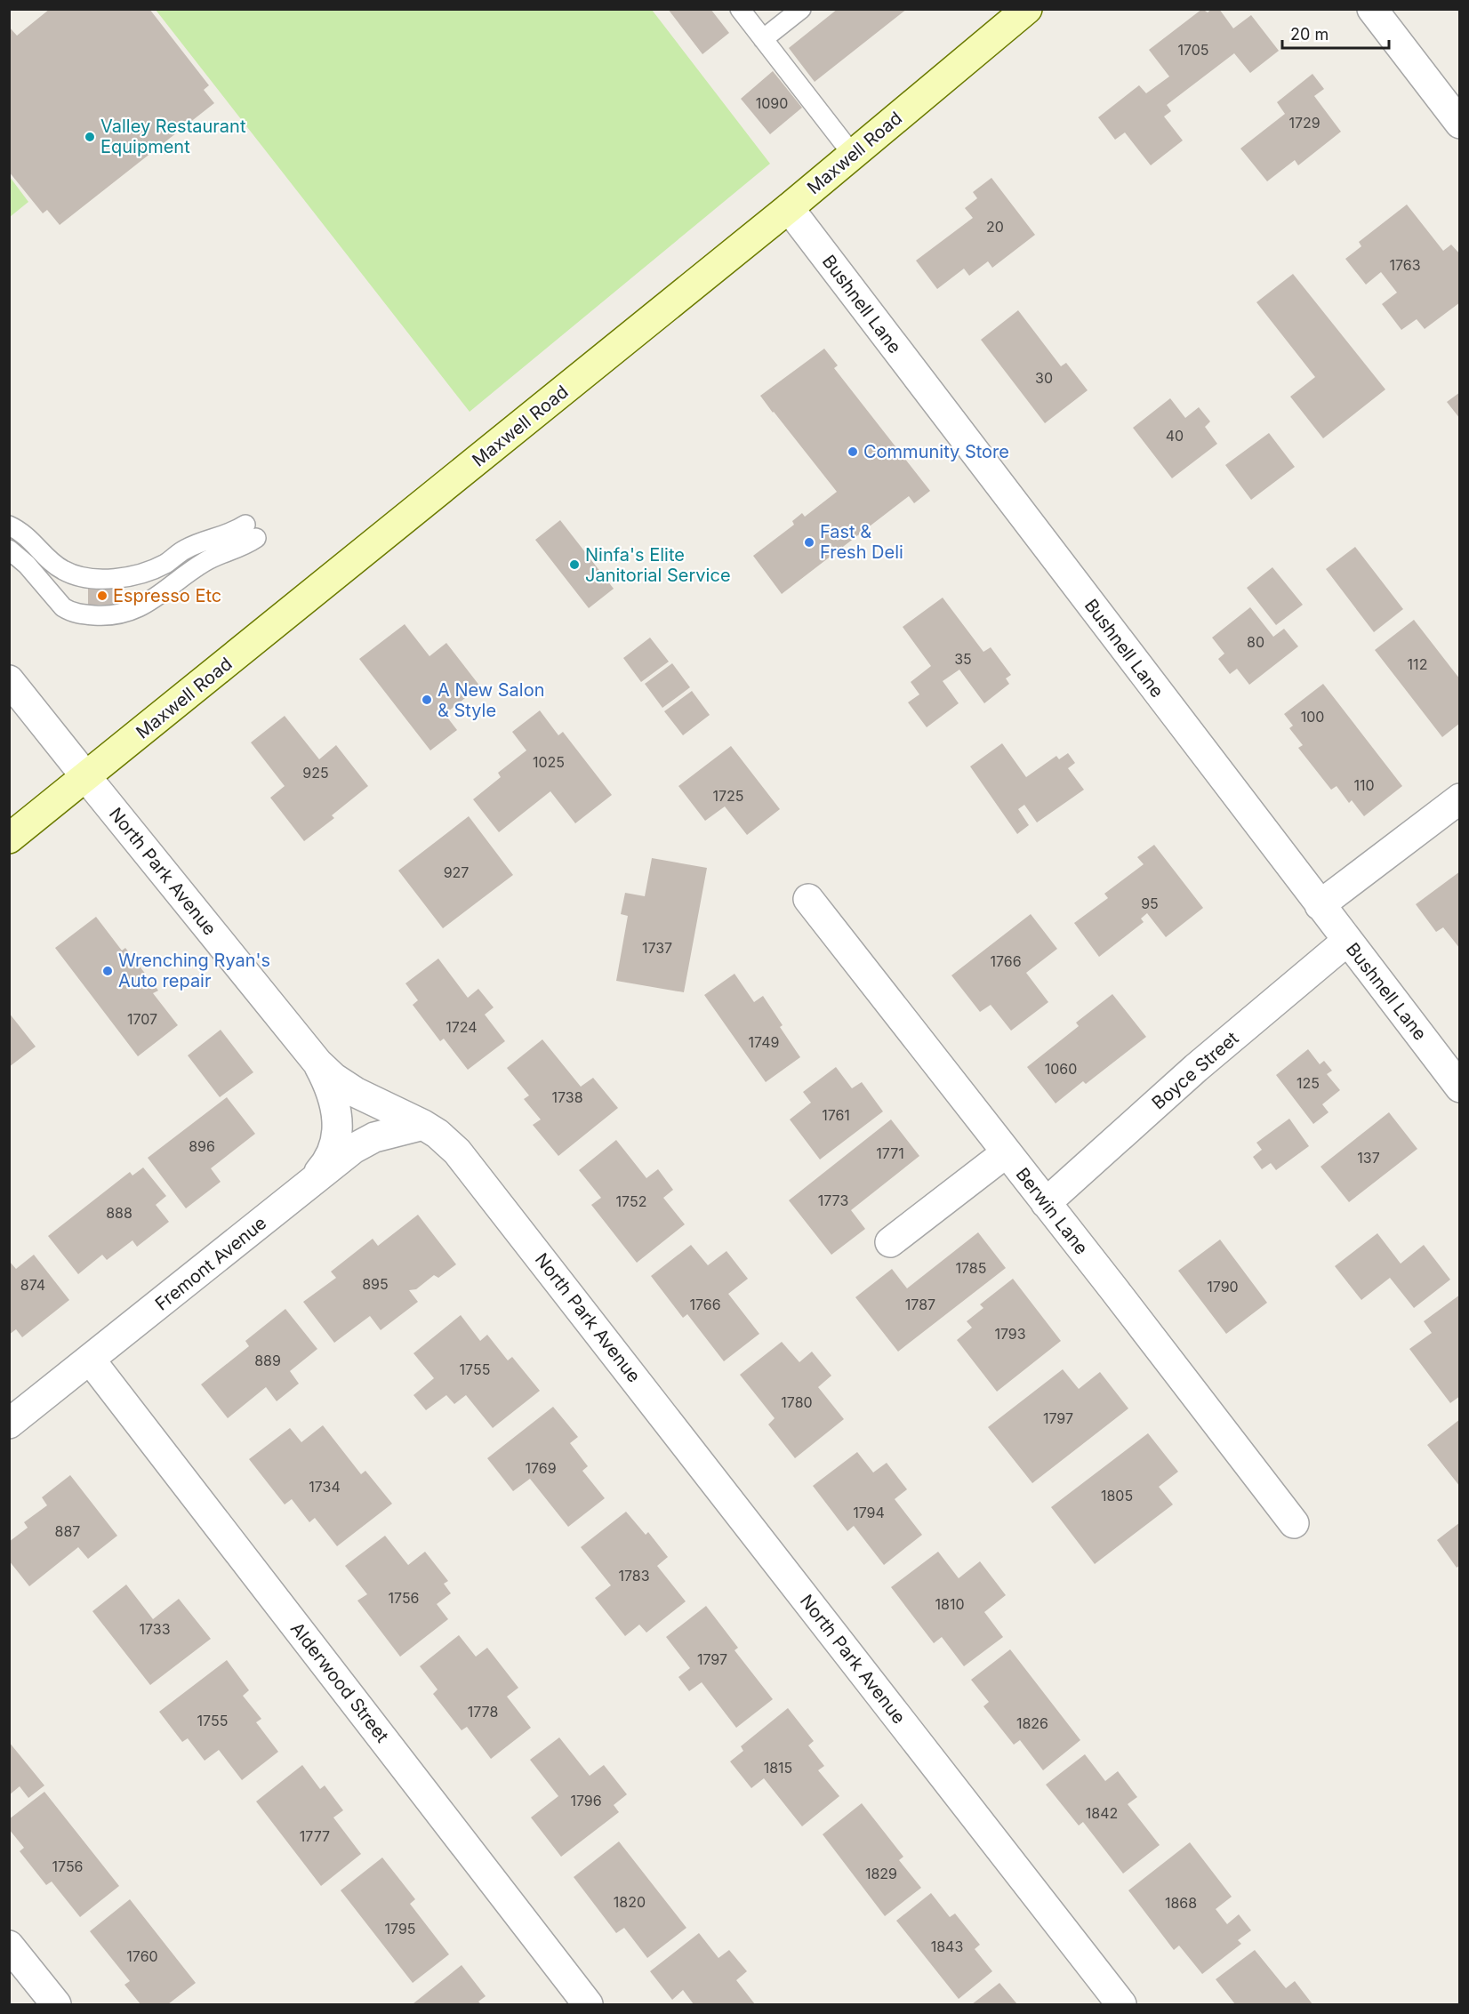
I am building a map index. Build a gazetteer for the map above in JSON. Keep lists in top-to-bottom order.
{
  "streets": {
    "main road": ["Maxwell Road"],
    "street": [
      "Bushnell Lane",
      "North Park Avenue",
      "Boyce Street",
      "Berwin Lane",
      "Fremont Avenue",
      "Alderwood Street"
    ]
  },
  "crossings": [
    ["Maxwell Road", "Bushnell Lane"],
    ["Maxwell Road", "North Park Avenue"],
    ["Bushnell Lane", "Boyce Street"],
    ["North Park Avenue", "Fremont Avenue"],
    ["Boyce Street", "Berwin Lane"],
    ["Fremont Avenue", "Alderwood Street"]
  ],
  "places": [
    "Valley Restaurant Equipment",
    "Community Store",
    "Fast & Fresh Deli",
    "Ninfa's Elite Janitorial Service",
    "Espresso Etc",
    "A New Salon & Style",
    "Wrenching Ryan's Auto repair"
  ],
  "house_numbers": [
    "1705",
    "1090",
    "1729",
    "20",
    "1763",
    "30",
    "40",
    "80",
    "35",
    "112",
    "100",
    "1025",
    "925",
    "110",
    "1725",
    "927",
    "95",
    "1737",
    "1766",
    "1707",
    "1724",
    "1749",
    "1060",
    "125",
    "1738",
    "1761",
    "896",
    "1771",
    "137",
    "1773",
    "1752",
    "888",
    "1785",
    "895",
    "874",
    "1790",
    "1766",
    "1787",
    "1793",
    "889",
    "1755",
    "1780",
    "1797",
    "1769",
    "1734",
    "1805",
    "1794",
    "887",
    "1783",
    "1756",
    "1810",
    "1733",
    "1797",
    "1778",
    "1755",
    "1826",
    "1815",
    "1796",
    "1842",
    "1777",
    "1756",
    "1829",
    "1820",
    "1868",
    "1795",
    "1843",
    "1760"
  ],
  "scale_bar": "20 m"
}
